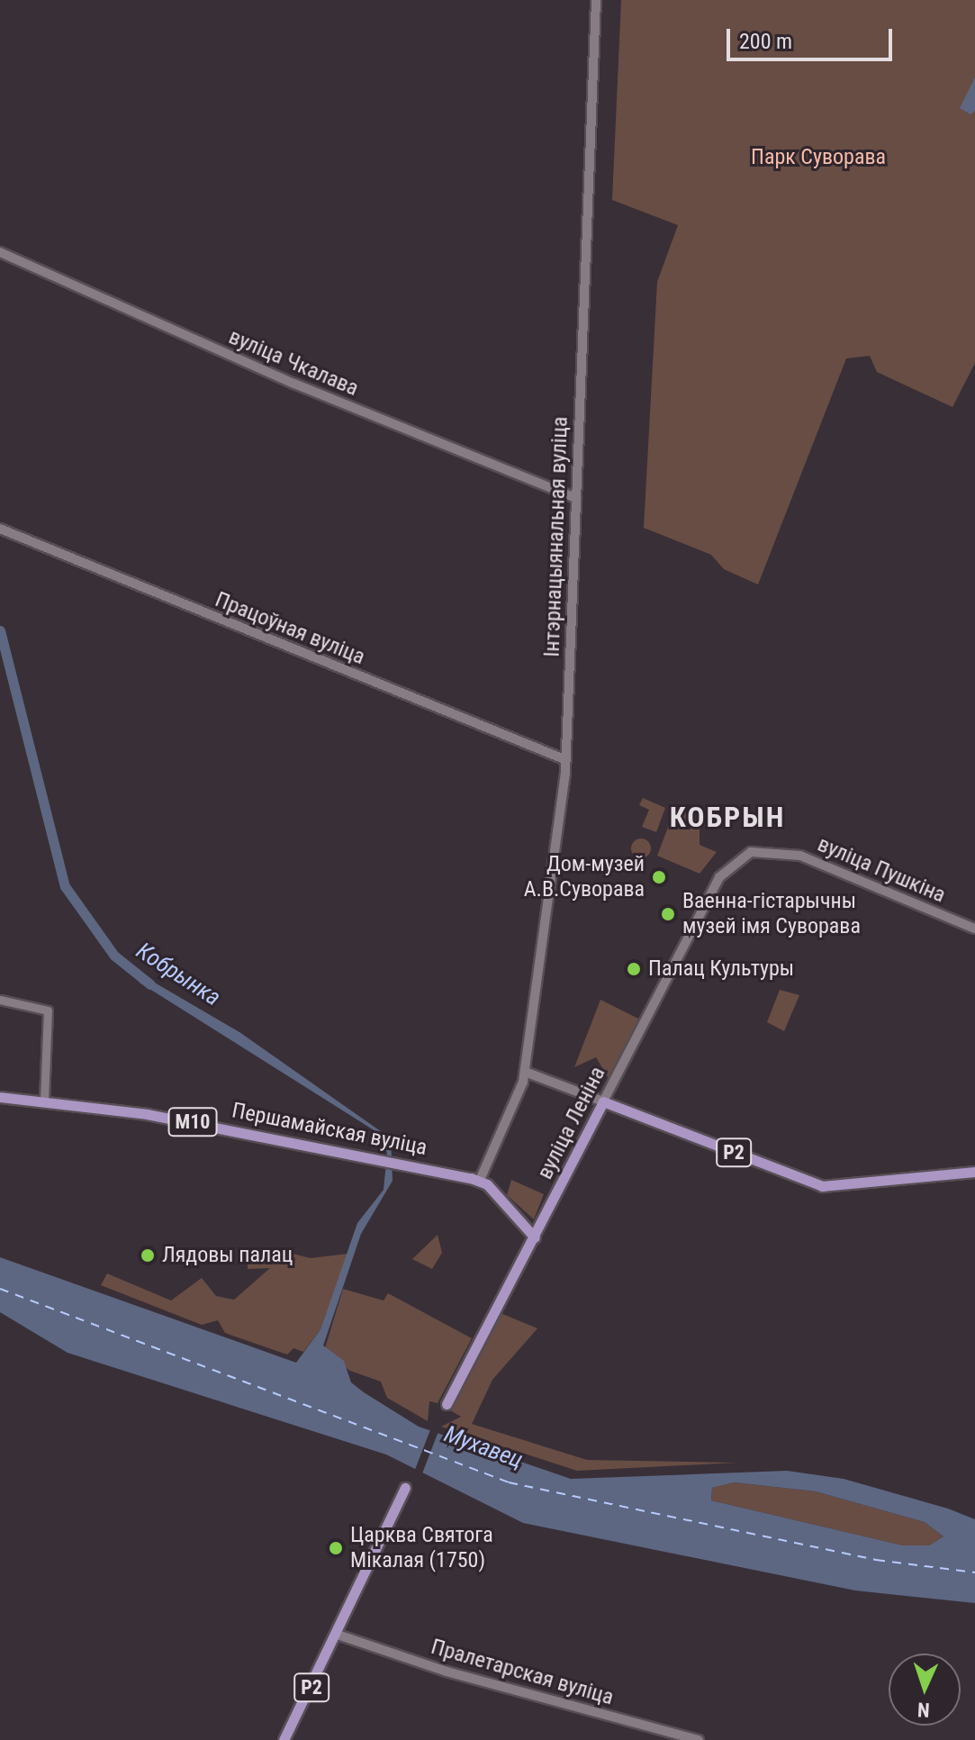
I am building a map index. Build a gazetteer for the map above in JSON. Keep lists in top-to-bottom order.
{
  "streets": {
    "main road": [
      "вуліца Чкалава",
      "Інтэрнацыянальная вуліца",
      "Працоўная вуліца",
      "вуліца Пушкіна",
      "М10",
      "вуліца Леніна",
      "Першамайская вуліца",
      "Р2",
      "Пралетарская вуліца"
    ]
  },
  "crossings": [
    ["вуліца Чкалава", "Інтэрнацыянальная вуліца"],
    ["Інтэрнацыянальная вуліца", "Працоўная вуліца"],
    ["Інтэрнацыянальная вуліца", "Першамайская вуліца"],
    ["вуліца Пушкіна", "вуліца Леніна"],
    ["вуліца Леніна", "Р2"],
    ["Р2", "Пралетарская вуліца"]
  ],
  "districts": ["КОБРЫН"],
  "water": ["Кобрынка", "Мухавец"],
  "parks": ["Парк Суворава"],
  "places": [
    "Дом-музей А.В.Суворава",
    "Ваенна-гістарычны музей імя Суворава",
    "Палац Культуры",
    "Лядовы палац",
    "Царква Святога Мікалая (1750)"
  ],
  "scale_bar": "200 m",
  "north": "bottom"
}
